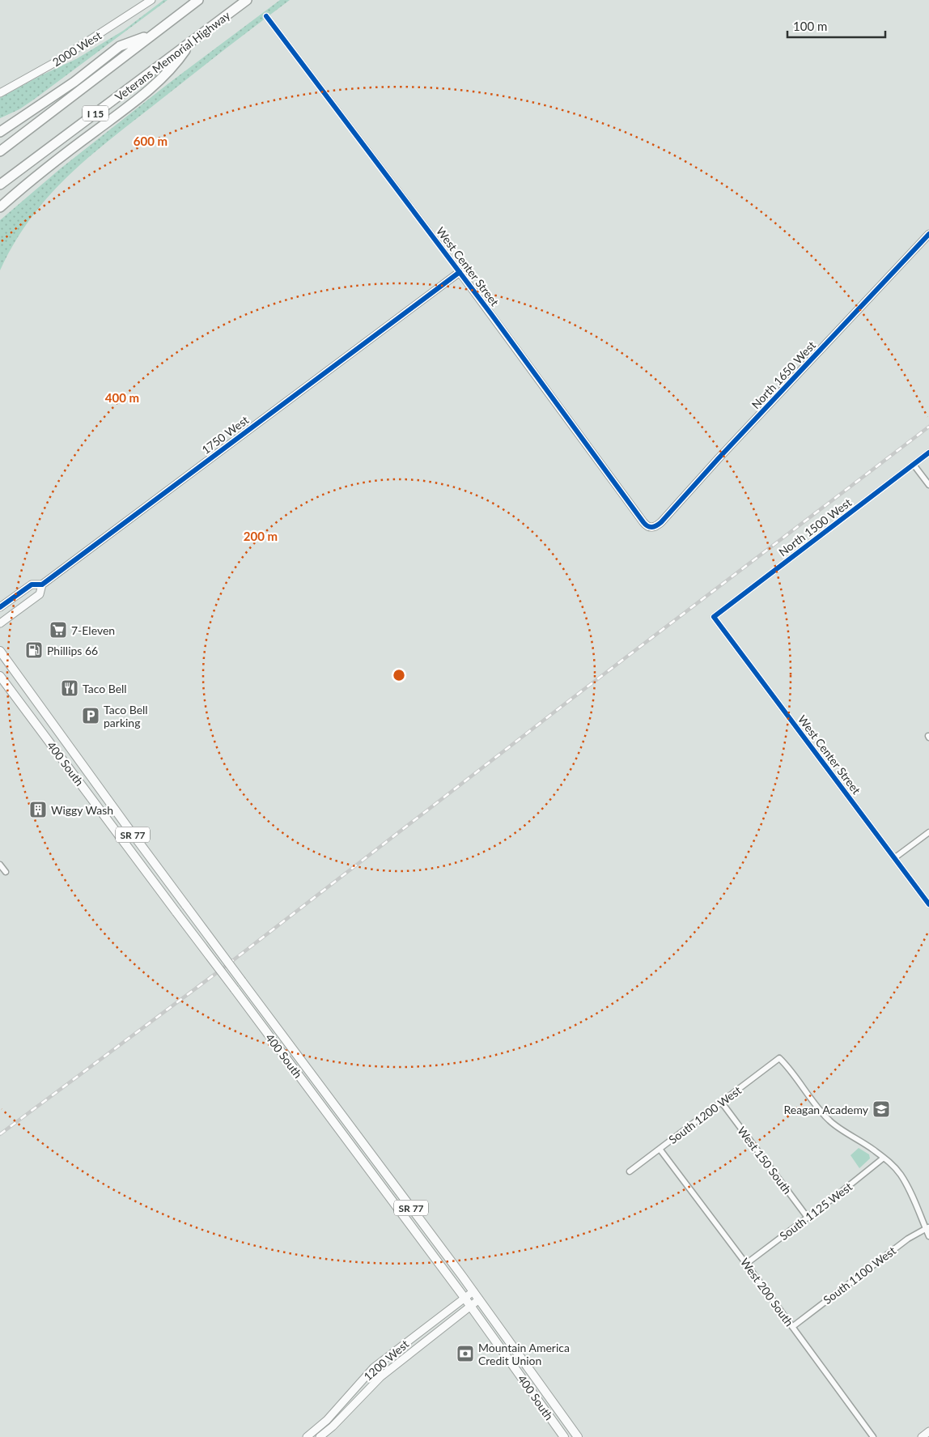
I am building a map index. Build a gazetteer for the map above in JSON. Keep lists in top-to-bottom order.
{
  "streets": {
    "highway": ["Veterans Memorial Highway", "I 15"],
    "main road": ["400 South", "SR 77"],
    "street": [
      "2000 West",
      "West Center Street",
      "North 1650 West",
      "1750 West",
      "North 1500 West",
      "South 1200 West",
      "West 150 South",
      "South 1125 West",
      "South 1100 West",
      "West 200 South",
      "1200 West"
    ]
  },
  "crossings": [
    ["West Center Street", "North 1650 West"],
    ["West Center Street", "1750 West"],
    ["West Center Street", "North 1500 West"],
    ["400 South", "1200 West"],
    ["South 1200 West", "West 150 South"],
    ["South 1200 West", "South 1125 West"],
    ["South 1200 West", "West 200 South"],
    ["West 150 South", "South 1125 West"],
    ["South 1125 West", "West 200 South"],
    ["South 1100 West", "West 200 South"]
  ],
  "places": {
    "supermarket": ["7-Eleven"],
    "fuel station": ["Phillips 66"],
    "restaurant": ["Taco Bell"],
    "parking": ["Taco Bell parking"],
    "building": ["Wiggy Wash"],
    "school or university": ["Reagan Academy"],
    "bank": ["Mountain America Credit Union"]
  },
  "scale_bar": "100 m",
  "rings": ["600 m", "400 m", "200 m"]
}
